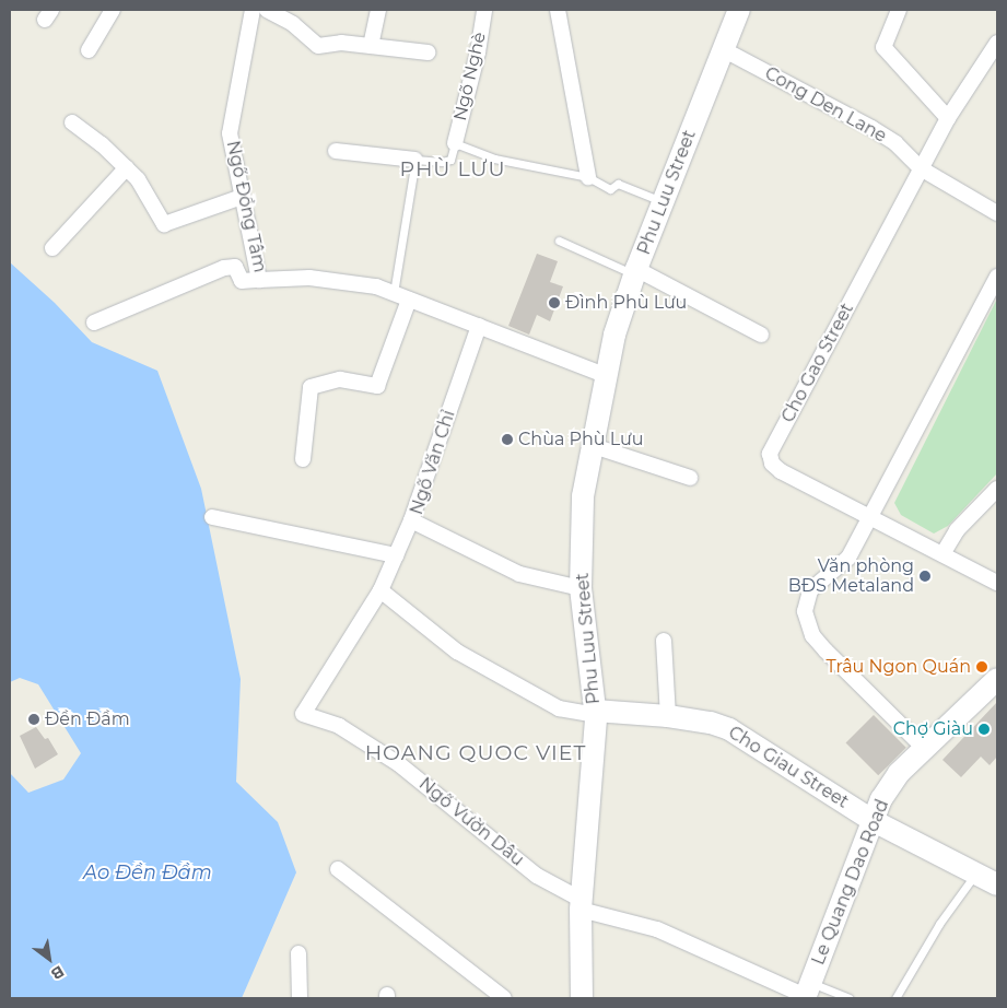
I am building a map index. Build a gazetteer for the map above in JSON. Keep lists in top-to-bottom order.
{
  "streets": {
    "main road": ["Phu Luu Street", "Cho Giau Street", "Le Quang Dao Road"],
    "street": [
      "Ngõ Nghè",
      "Cong Den Lane",
      "Ngõ Đồng Tâm",
      "Cho Gao Street",
      "Ngõ Văn Chỉ",
      "Ngõ Vườn Dâu"
    ]
  },
  "crossings": [
    ["Cong Den Lane", "Phu Luu Street"],
    ["Cong Den Lane", "Cho Gao Street"],
    ["Phu Luu Street", "Ngõ Đồng Tâm"],
    ["Phu Luu Street", "Ngõ Văn Chỉ"],
    ["Phu Luu Street", "Cho Giau Street"],
    ["Phu Luu Street", "Ngõ Vườn Dâu"],
    ["Ngõ Đồng Tâm", "Ngõ Văn Chỉ"],
    ["Cho Giau Street", "Le Quang Dao Road"],
    ["Ngõ Vườn Dâu", "Le Quang Dao Road"]
  ],
  "districts": ["PHÙ LƯU", "HOANG QUOC VIET"],
  "water": ["Ao Đền Đầm"],
  "places": [
    "Đình Phù Lưu",
    "Chùa Phù Lưu",
    "Văn phòng BĐS Metaland",
    "Trâu Ngon Quán",
    "Đền Đầm",
    "Chợ Giàu"
  ],
  "north": "bottom right"
}
